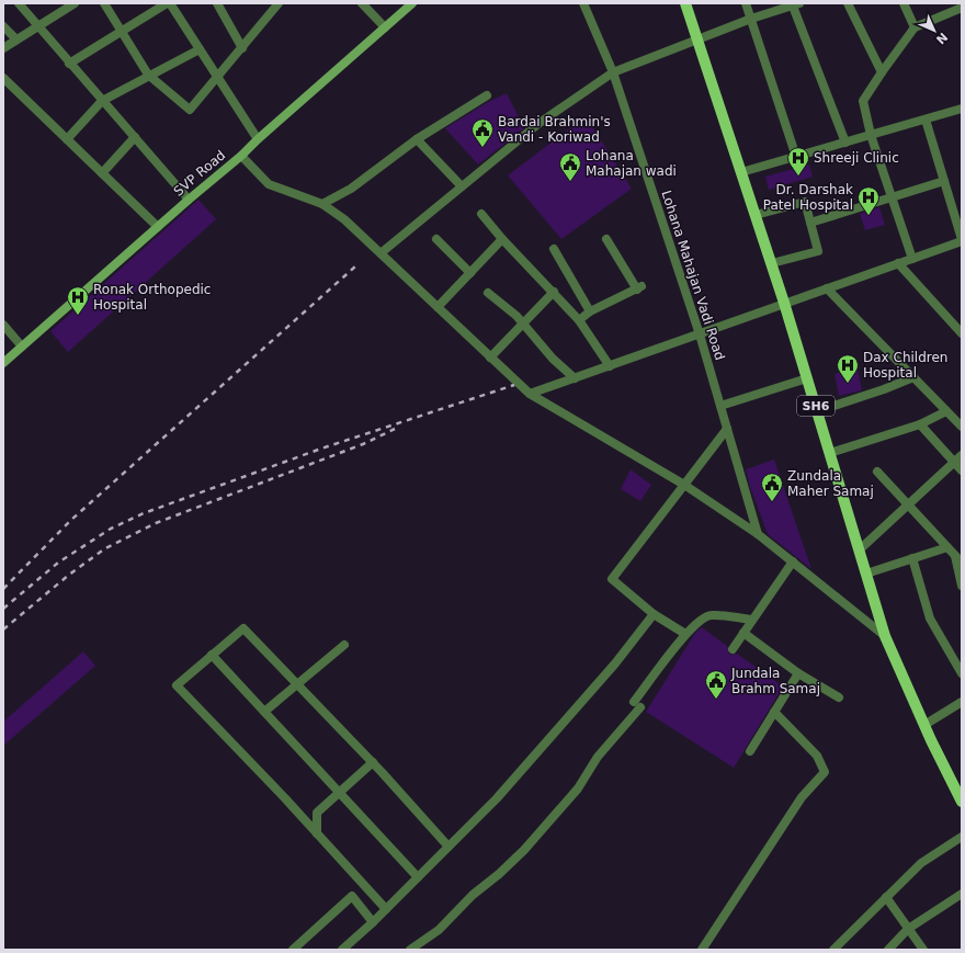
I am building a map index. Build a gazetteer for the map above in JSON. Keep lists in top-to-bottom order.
{
  "streets": {
    "main road": ["SVP Road", "SH6"],
    "street": ["Lohana Mahajan Vadi Road"]
  },
  "places": {
    "public building": [
      "Bardai Brahmin's Vandi - Koriwad",
      "Lohana Mahajan wadi",
      "Zundala Maher Samaj",
      "Jundala Brahm Samaj"
    ],
    "hospital": [
      "Shreeji Clinic",
      "Dr. Darshak Patel Hospital",
      "Ronak Orthopedic Hospital",
      "Dax Children Hospital"
    ]
  },
  "north": "bottom right"
}
